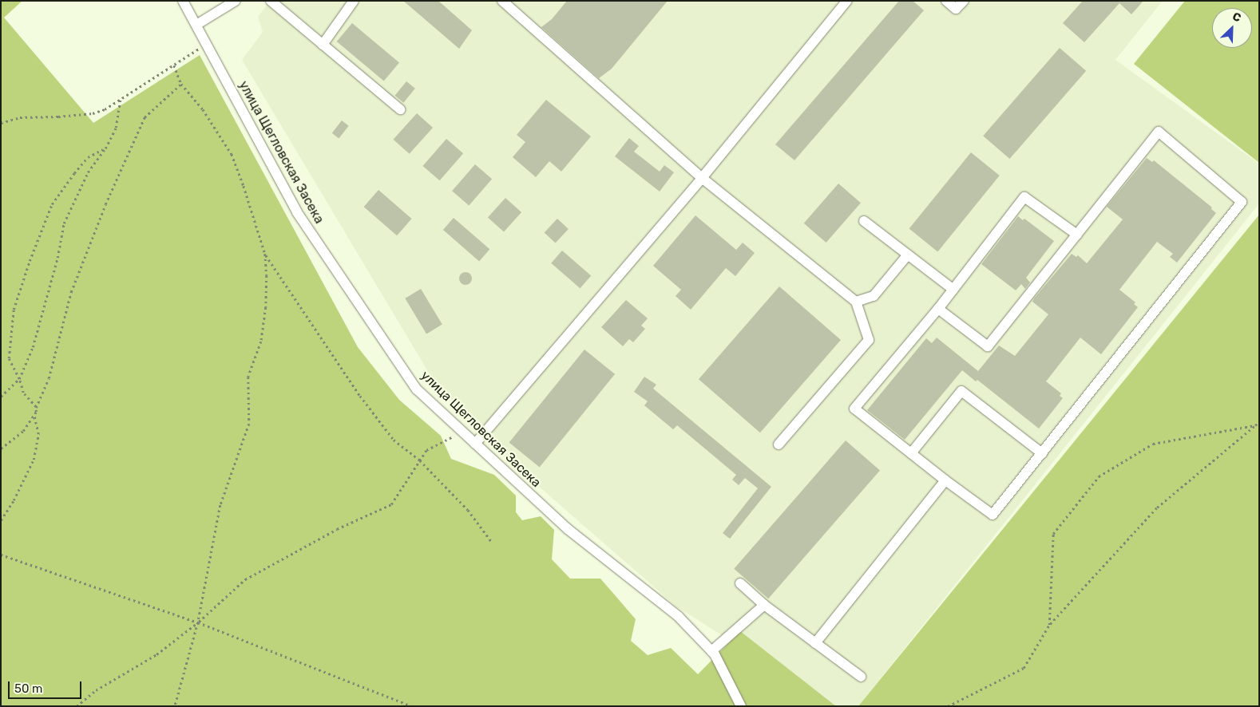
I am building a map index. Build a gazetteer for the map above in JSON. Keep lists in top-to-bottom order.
{
  "streets": {
    "street": ["улица Щегловская Засека"]
  },
  "scale_bar": "50 m",
  "north": "top right"
}
